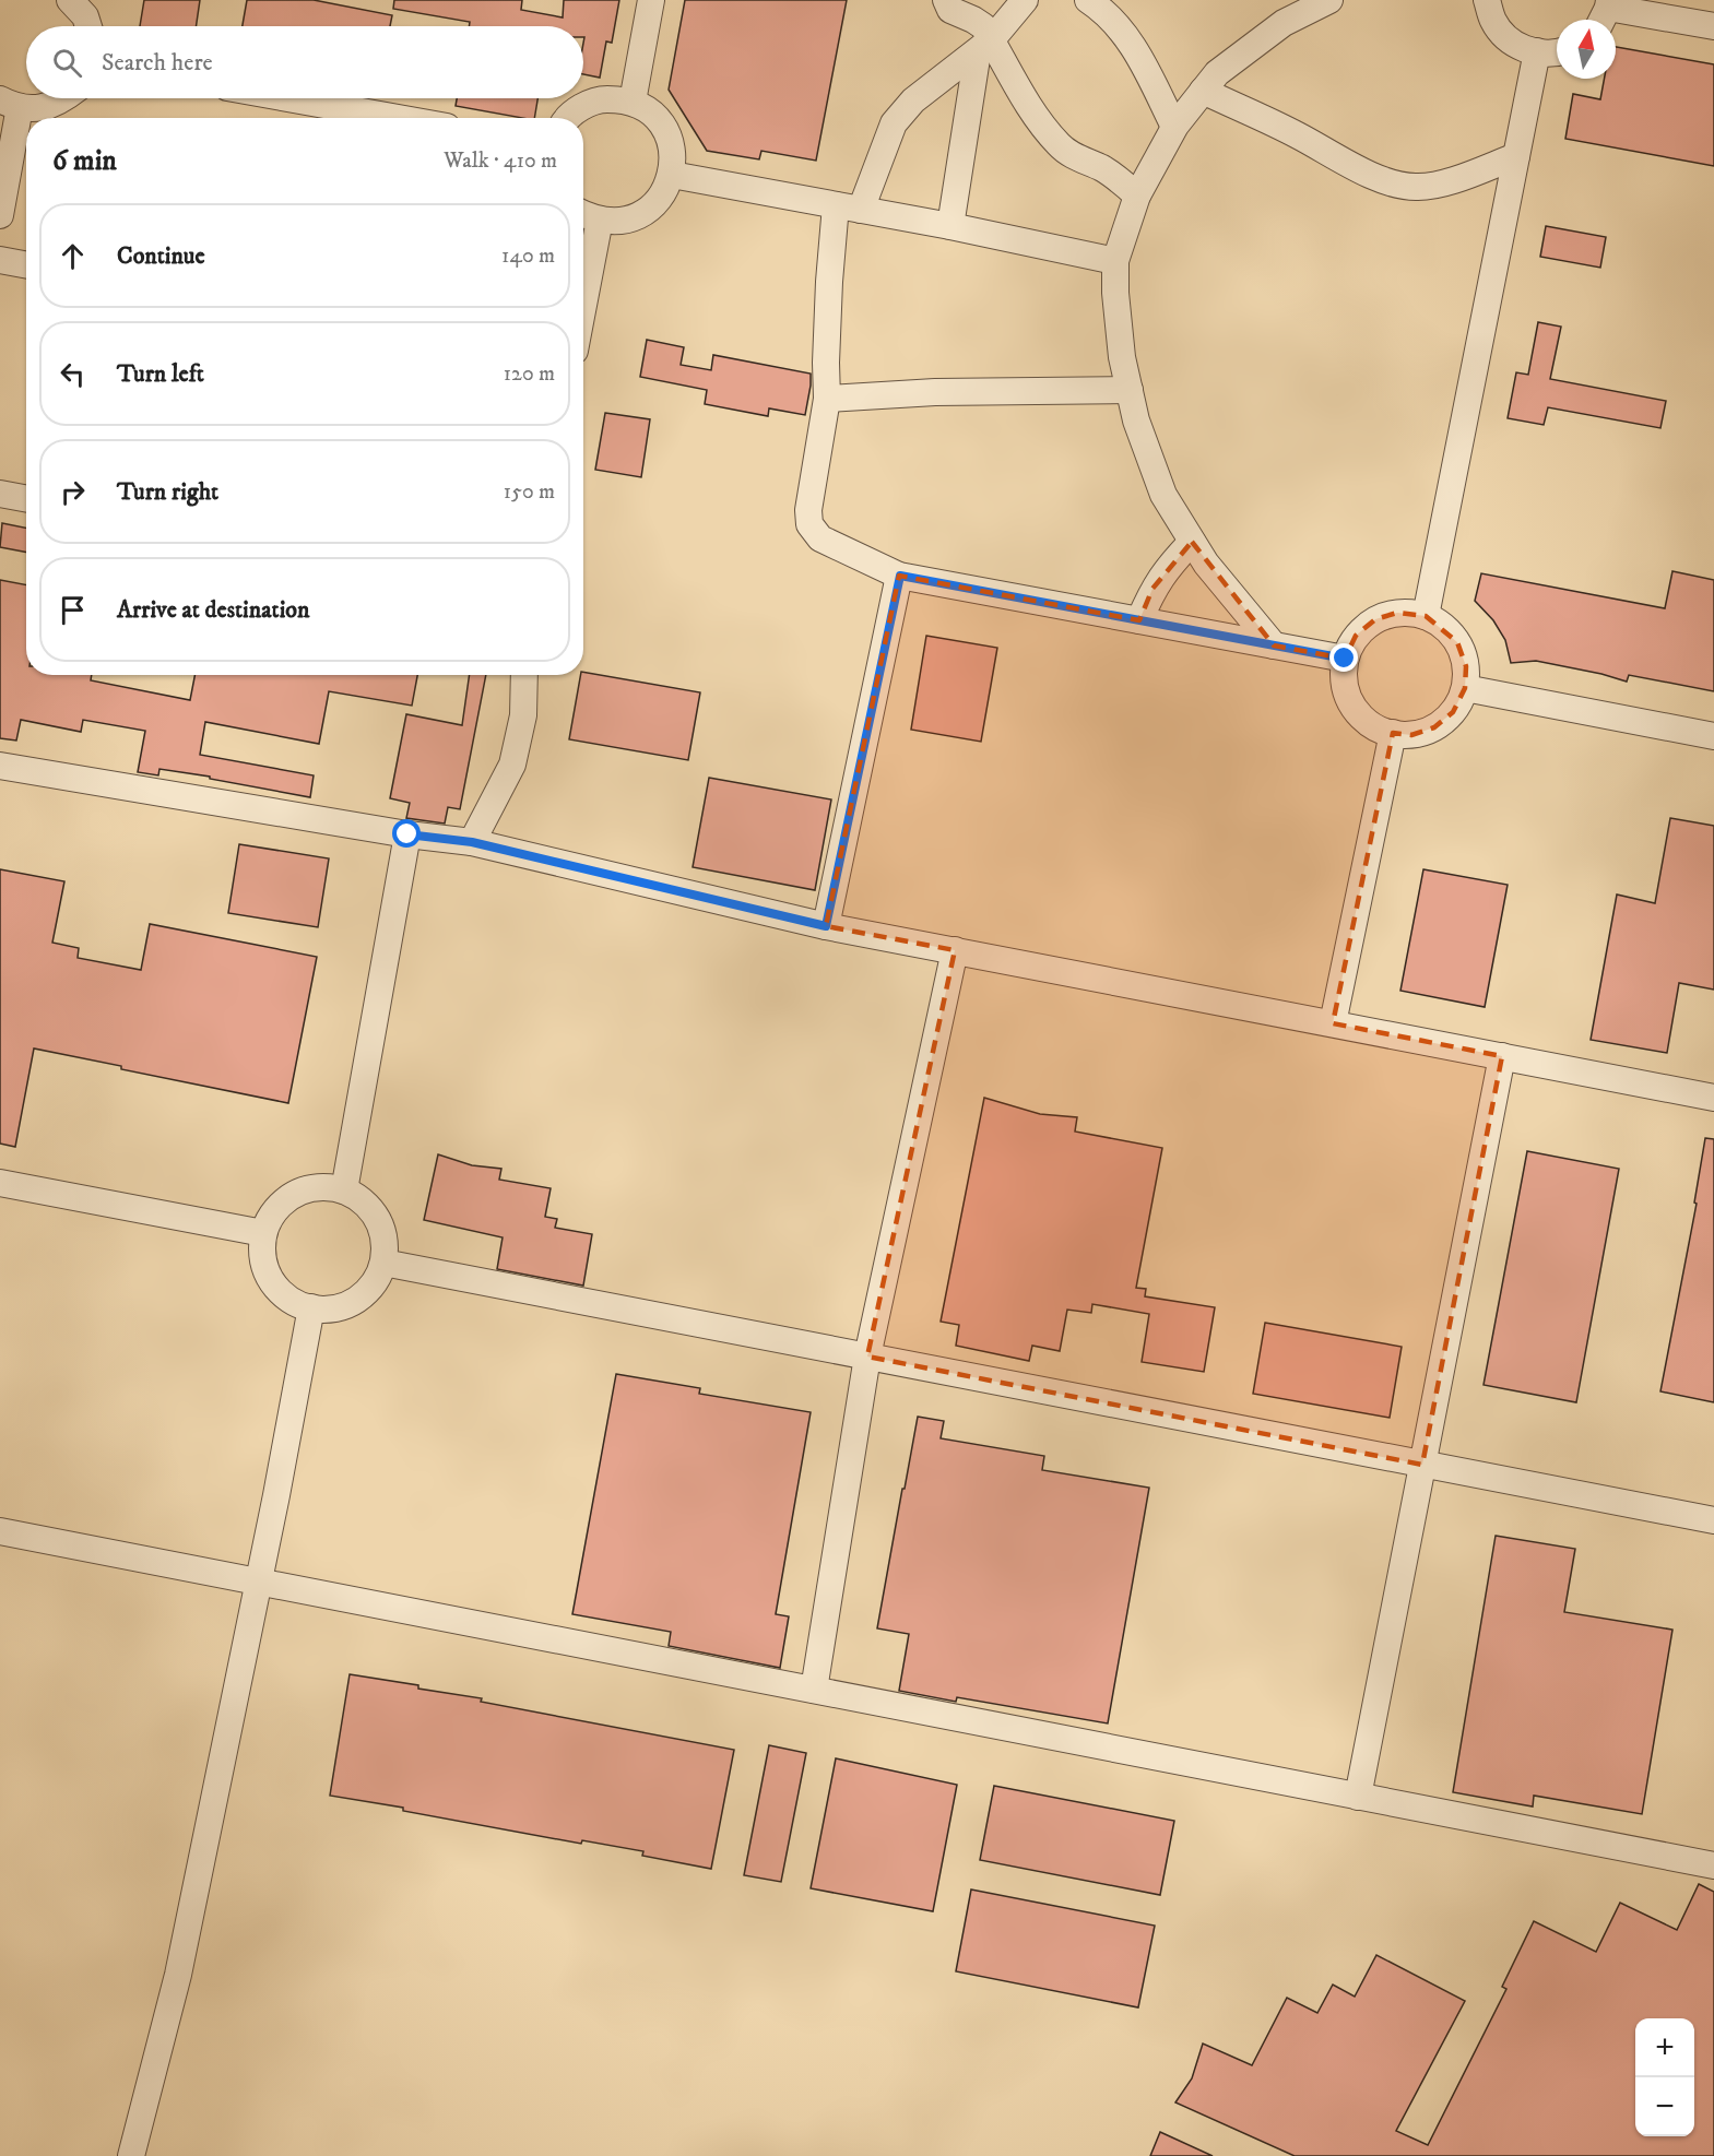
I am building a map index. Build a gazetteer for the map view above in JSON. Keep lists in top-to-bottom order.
{
  "north": "top",
  "page": {
    "search": "Search here",
    "heading": ["6 min", "Walk · 410 m"],
    "list": [
      ["Continue", "140 m"],
      ["Turn left", "120 m"],
      ["Turn right", "150 m"],
      "Arrive at destination"
    ],
    "map_buttons": ["+", "−"]
  }
}
